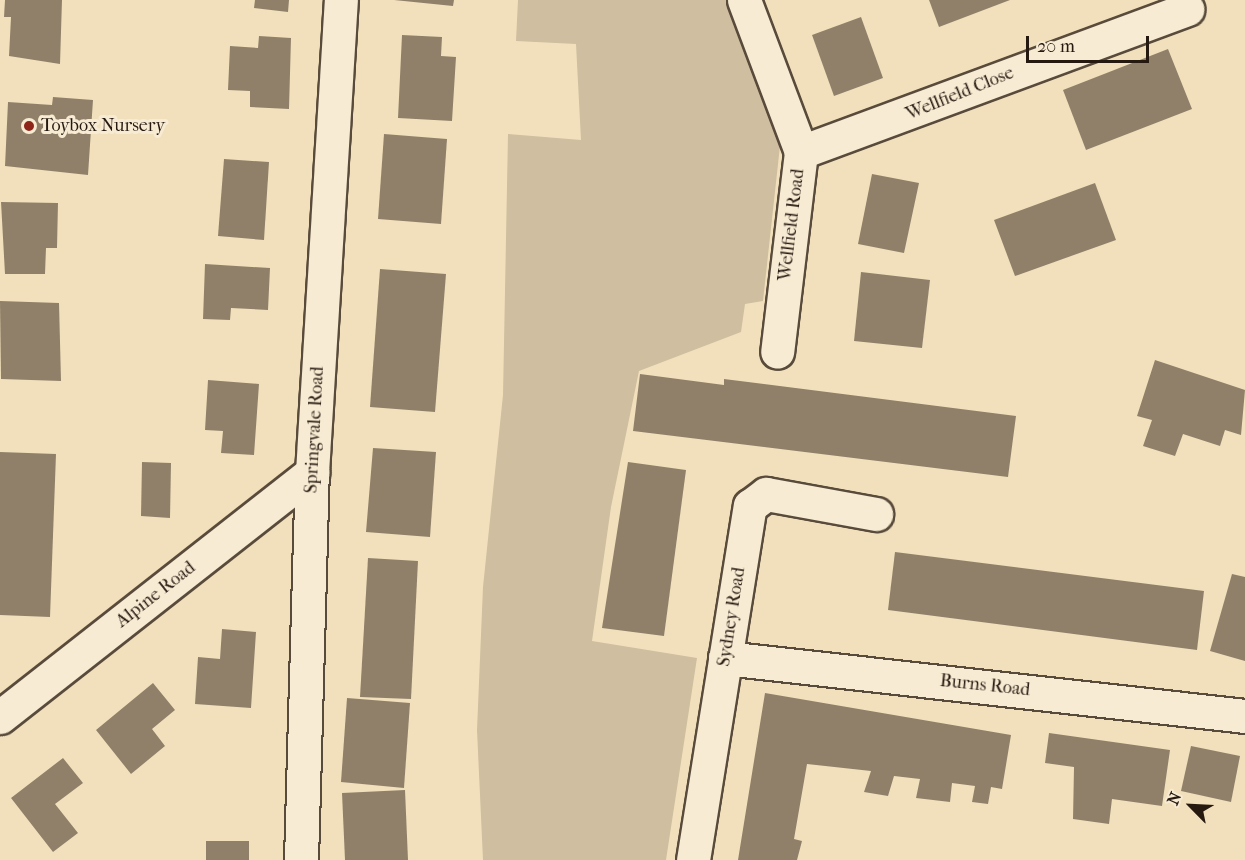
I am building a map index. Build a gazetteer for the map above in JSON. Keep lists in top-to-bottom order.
{
  "streets": {
    "street": [
      "Wellfield Close",
      "Wellfield Road",
      "Springvale Road",
      "Alpine Road",
      "Sydney Road",
      "Burns Road"
    ]
  },
  "crossings": [
    ["Wellfield Close", "Wellfield Road"],
    ["Springvale Road", "Alpine Road"],
    ["Sydney Road", "Burns Road"]
  ],
  "places": ["Toybox Nursery"],
  "scale_bar": "20 m",
  "north": "top left"
}
